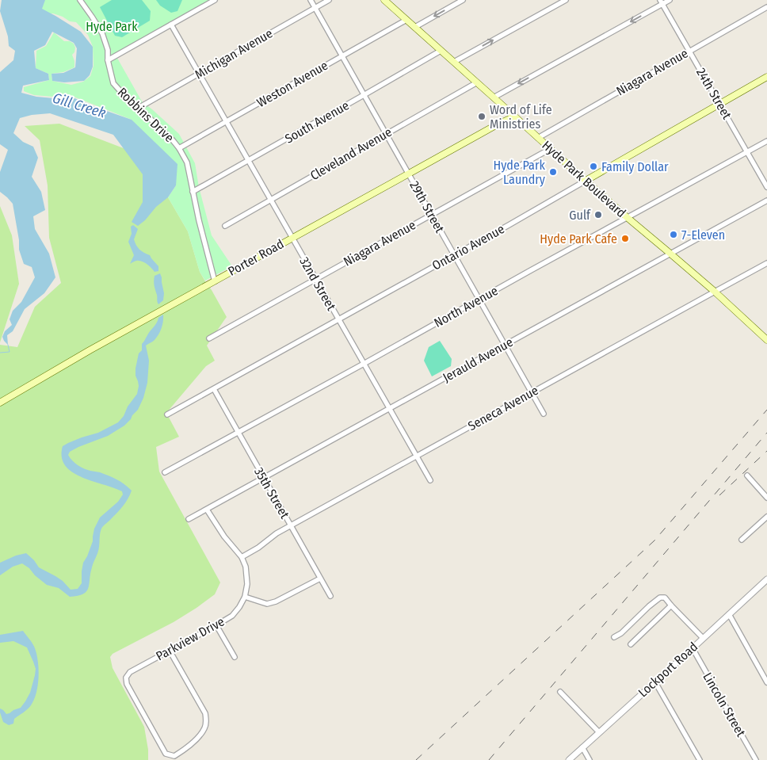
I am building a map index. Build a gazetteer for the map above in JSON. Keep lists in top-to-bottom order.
{
  "streets": {
    "main road": ["Hyde Park Boulevard", "Ontario Avenue", "Porter Road"],
    "street": [
      "Michigan Avenue",
      "Niagara Avenue",
      "Weston Avenue",
      "24th Street",
      "Robbins Drive",
      "South Avenue",
      "Cleveland Avenue",
      "29th Street",
      "32nd Street",
      "North Avenue",
      "Jerauld Avenue",
      "Seneca Avenue",
      "35th Street",
      "Parkview Drive",
      "Lockport Road",
      "Lincoln Street"
    ]
  },
  "crossings": [
    ["Michigan Avenue", "Robbins Drive"],
    ["Michigan Avenue", "29th Street"],
    ["Michigan Avenue", "32nd Street"],
    ["Niagara Avenue", "24th Street"],
    ["Niagara Avenue", "Hyde Park Boulevard"],
    ["Niagara Avenue", "29th Street"],
    ["Niagara Avenue", "32nd Street"],
    ["Weston Avenue", "Robbins Drive"],
    ["Weston Avenue", "Hyde Park Boulevard"],
    ["Weston Avenue", "29th Street"],
    ["Weston Avenue", "32nd Street"],
    ["24th Street", "Ontario Avenue"],
    ["24th Street", "North Avenue"],
    ["Robbins Drive", "South Avenue"],
    ["Robbins Drive", "Porter Road"],
    ["South Avenue", "Hyde Park Boulevard"],
    ["South Avenue", "29th Street"],
    ["South Avenue", "32nd Street"],
    ["Cleveland Avenue", "Hyde Park Boulevard"],
    ["Cleveland Avenue", "29th Street"],
    ["Cleveland Avenue", "32nd Street"],
    ["Hyde Park Boulevard", "Ontario Avenue"],
    ["Hyde Park Boulevard", "Porter Road"],
    ["Hyde Park Boulevard", "North Avenue"],
    ["Hyde Park Boulevard", "Jerauld Avenue"],
    ["Hyde Park Boulevard", "Seneca Avenue"],
    ["29th Street", "Ontario Avenue"],
    ["29th Street", "Porter Road"],
    ["29th Street", "North Avenue"],
    ["29th Street", "Jerauld Avenue"],
    ["29th Street", "Seneca Avenue"],
    ["Ontario Avenue", "32nd Street"],
    ["Ontario Avenue", "35th Street"],
    ["Porter Road", "32nd Street"],
    ["32nd Street", "North Avenue"],
    ["32nd Street", "Jerauld Avenue"],
    ["32nd Street", "Seneca Avenue"],
    ["North Avenue", "35th Street"],
    ["Jerauld Avenue", "35th Street"],
    ["Jerauld Avenue", "Parkview Drive"],
    ["Seneca Avenue", "35th Street"],
    ["Seneca Avenue", "Parkview Drive"],
    ["Lockport Road", "Lincoln Street"]
  ],
  "water": ["Gill Creek"],
  "parks": ["Hyde Park"],
  "places": [
    "Word of Life Ministries",
    "Family Dollar",
    "Hyde Park Laundry",
    "Gulf",
    "7-Eleven",
    "Hyde Park Cafe"
  ]
}
